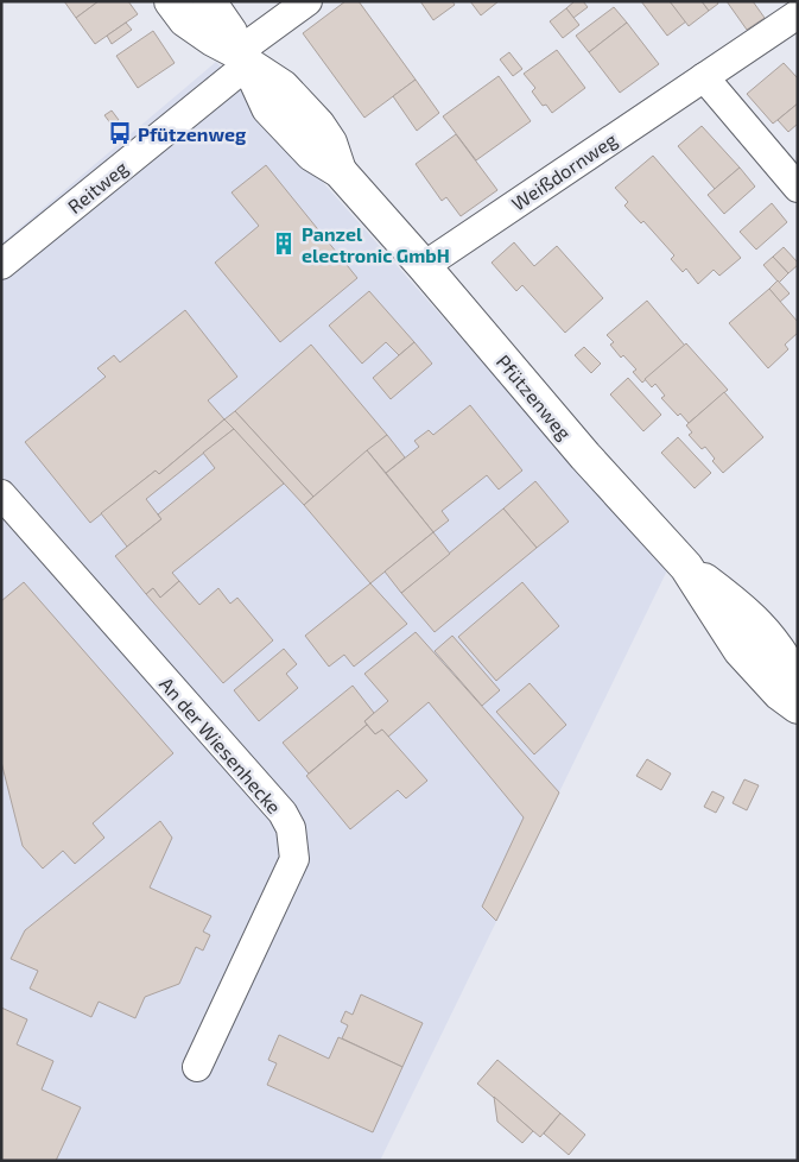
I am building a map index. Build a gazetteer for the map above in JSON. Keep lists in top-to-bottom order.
{
  "streets": {
    "street": [
      "Weißdornweg",
      "Reitweg",
      "Pfützenweg",
      "An der Wiesenhecke"
    ]
  },
  "crossings": [
    ["Weißdornweg", "Pfützenweg"],
    ["Reitweg", "Pfützenweg"]
  ],
  "places": {
    "bus stop": ["Pfützenweg"],
    "building": ["Panzel electronic GmbH"]
  }
}
